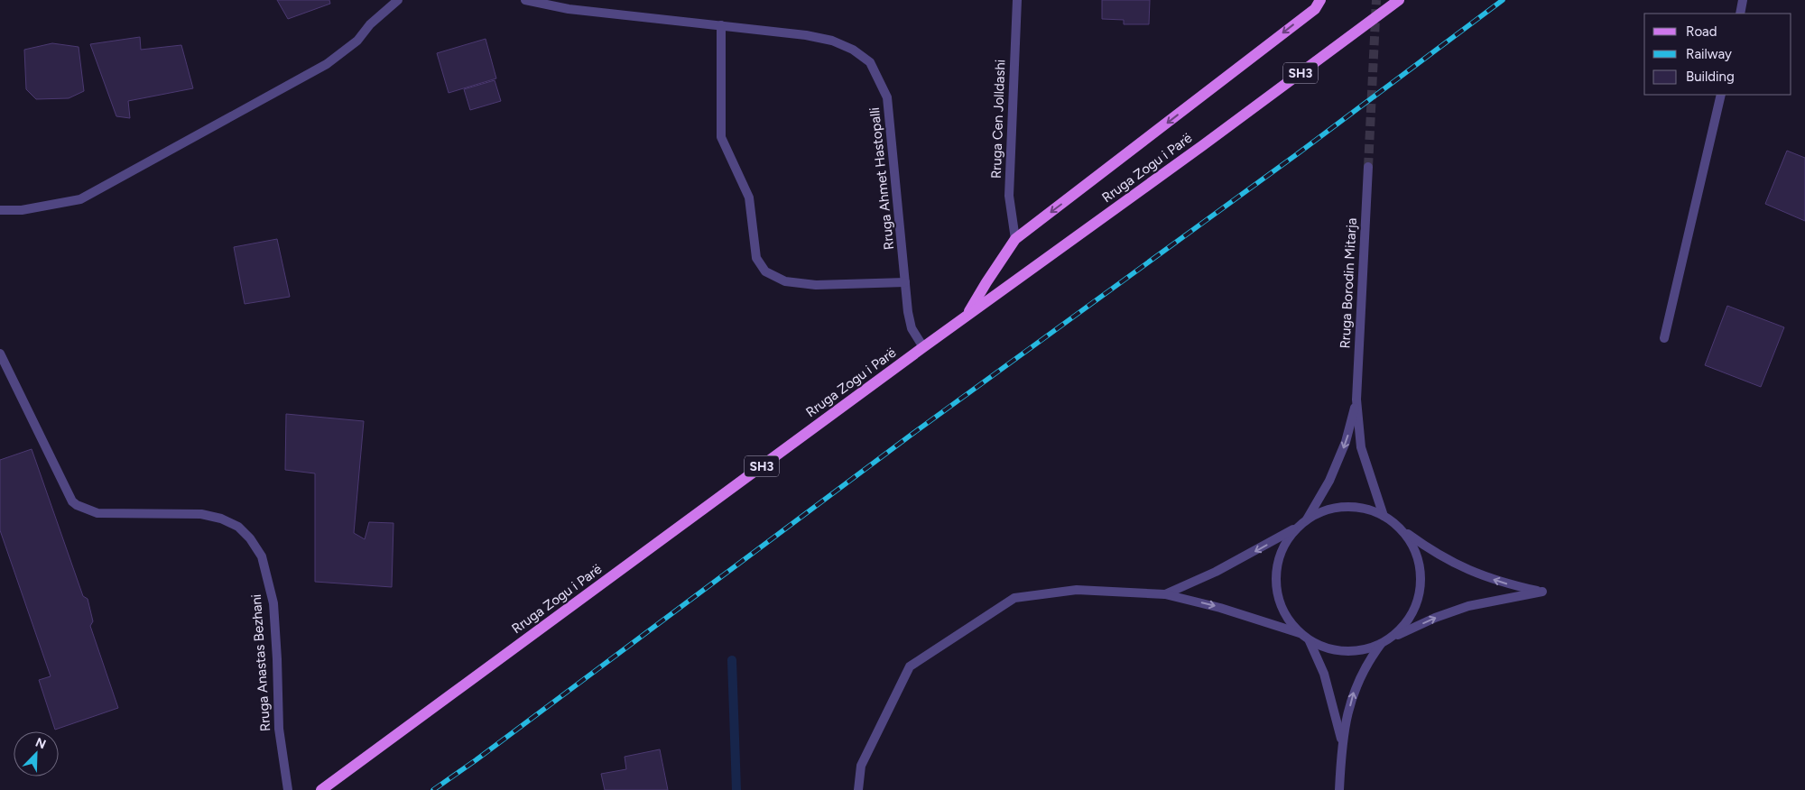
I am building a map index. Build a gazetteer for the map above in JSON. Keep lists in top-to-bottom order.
{
  "streets": {
    "main road": ["SH3", "Rruga Zogu i Parë"],
    "street": [
      "Rruga Cen Jolldashi",
      "Rruga Ahmet Hastopalli",
      "Rruga Borodin Mitarja",
      "Rruga Anastas Bezhani"
    ]
  },
  "crossings": [
    ["Rruga Zogu i Parë", "Rruga Ahmet Hastopalli"]
  ],
  "legend": ["Road", "Railway", "Building"],
  "north": "top right"
}
